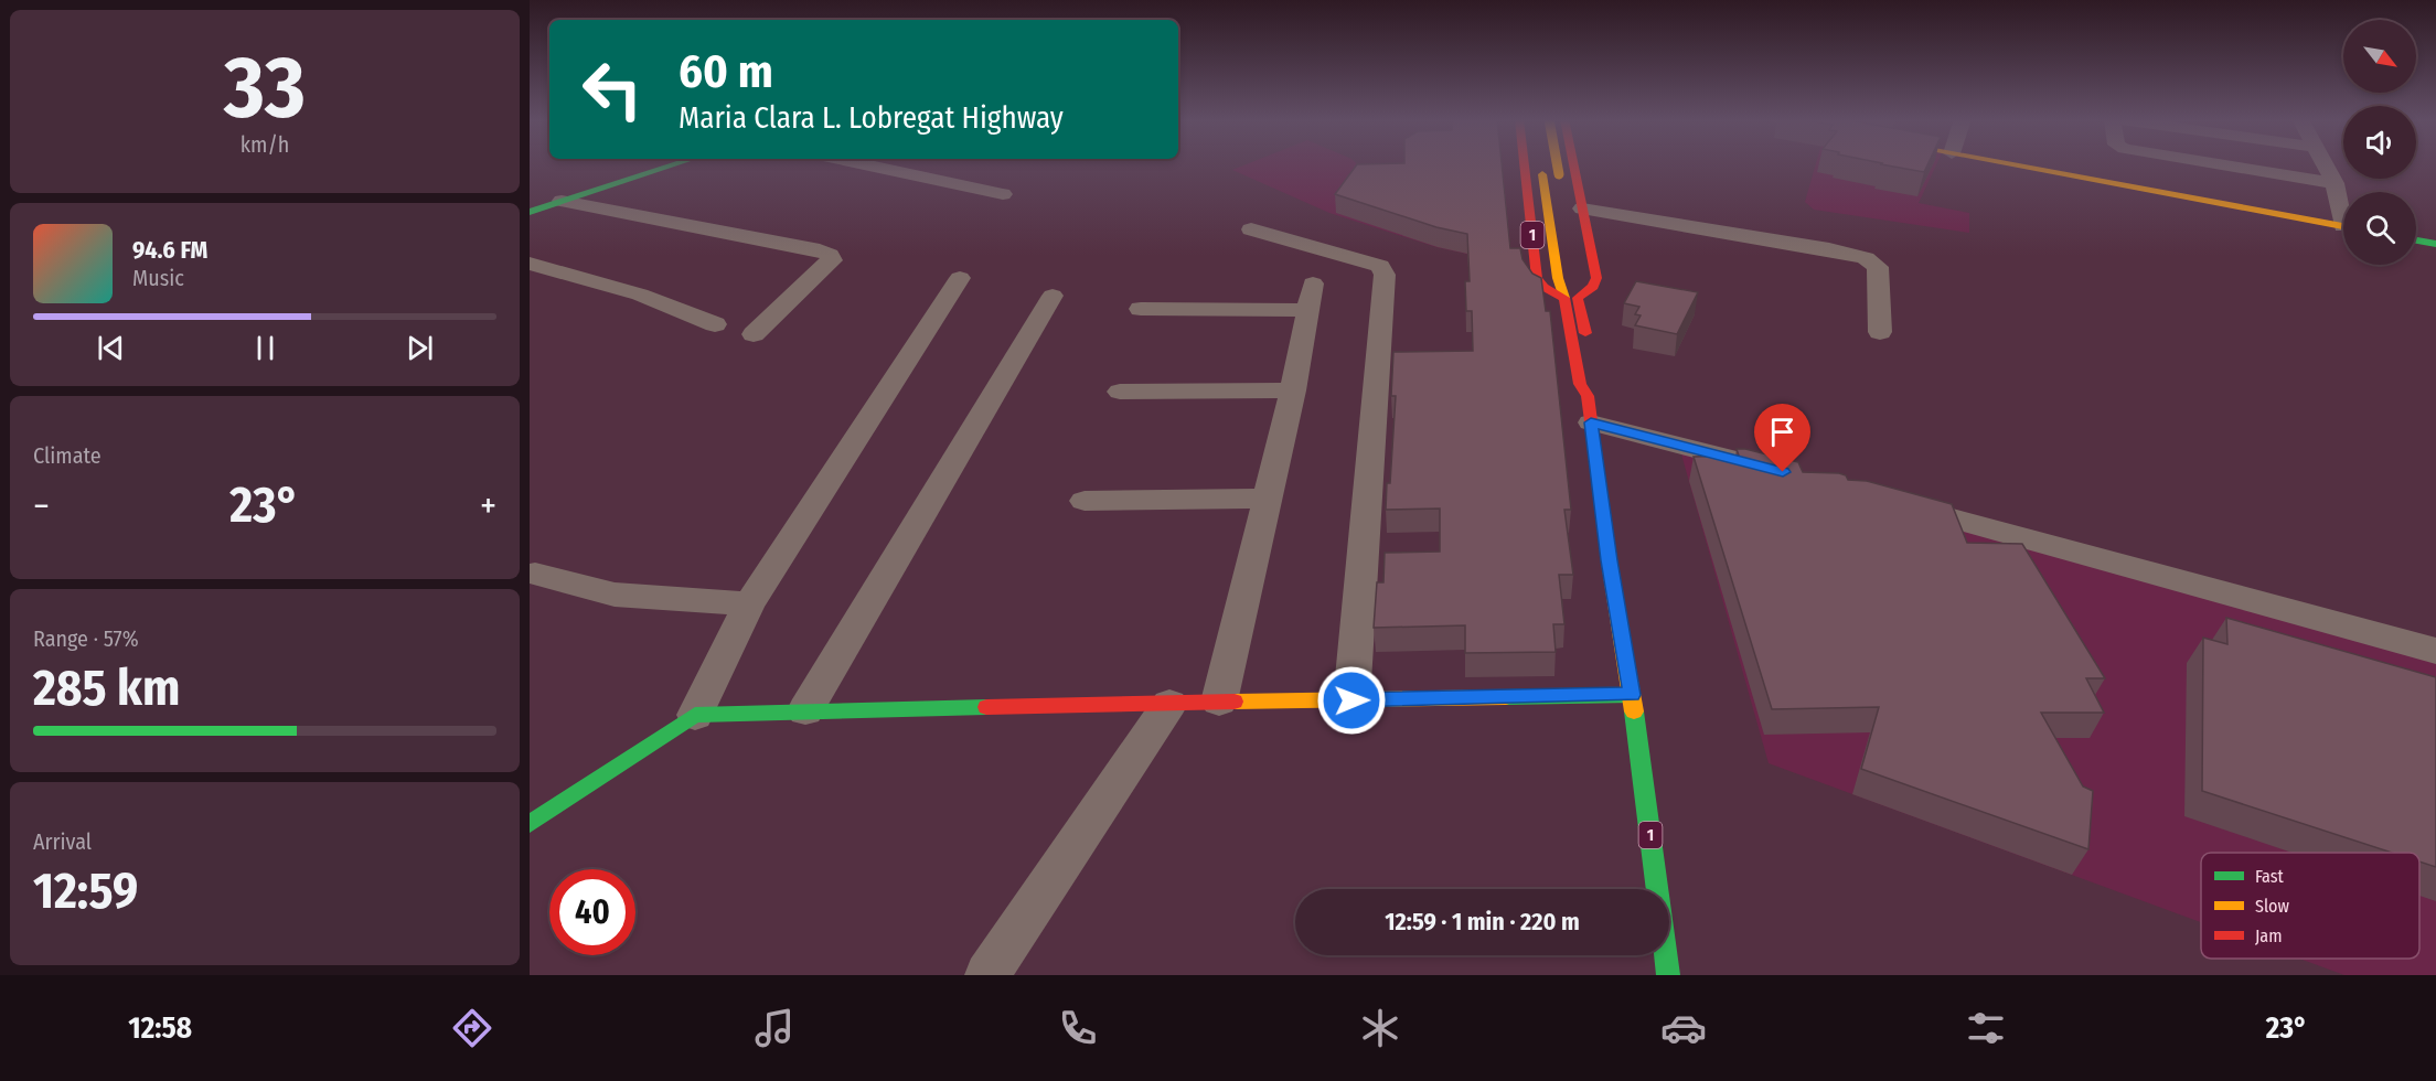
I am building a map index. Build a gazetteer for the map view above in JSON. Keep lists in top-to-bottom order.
{
  "streets": {
    "main road": ["1"]
  },
  "legend": ["Fast", "Slow", "Jam"],
  "north": "bottom right",
  "page": {
    "tile": [
      ["33", "km/h"],
      "Climate",
      ["Range · 57%", "285 km"],
      ["Arrival", "12:59"]
    ],
    "turn": ["60 m", "Maria Clara L. Lobregat Highway"],
    "song": ["94.6 FM", "Music"],
    "heat": ["−", "23°", "+"],
    "limit": "40",
    "trip": "12:59 · 1 min · 220 m",
    "tabs": ["12:58", "23°"]
  }
}
